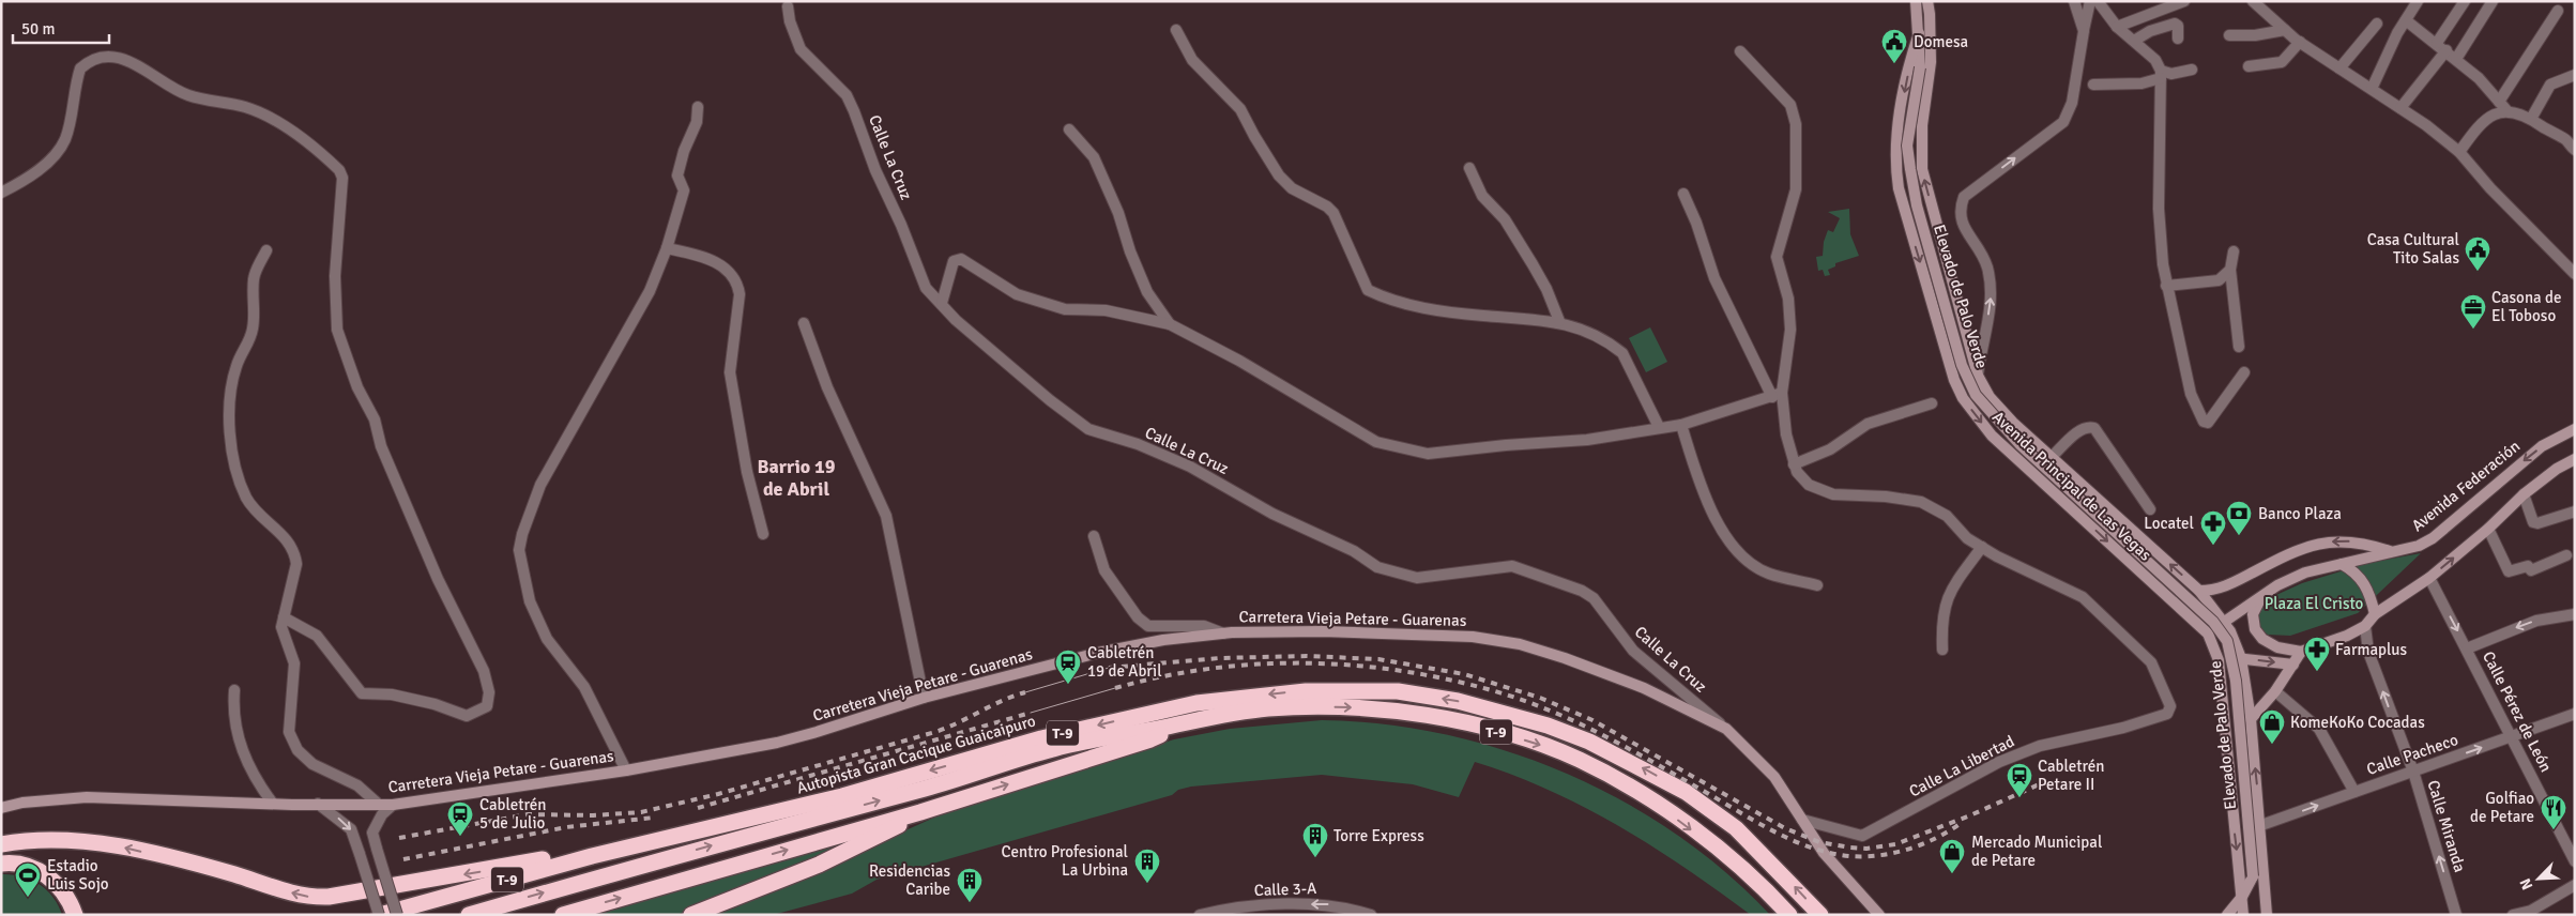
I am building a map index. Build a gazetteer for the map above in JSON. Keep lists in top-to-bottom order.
{
  "streets": {
    "highway": ["T-9", "Autopista Gran Cacique Guaicaipuro"],
    "street": [
      "Calle La Cruz",
      "Elevado de Palo Verde",
      "Avenida Principal de Las Vegas",
      "Avenida Federación",
      "Carretera Vieja Petare - Guarenas",
      "Calle Pérez de León",
      "Calle Pacheco",
      "Calle La Libertad",
      "Calle Miranda",
      "Calle 3-A"
    ]
  },
  "crossings": [
    ["Calle La Cruz", "Carretera Vieja Petare - Guarenas"],
    ["Elevado de Palo Verde", "Avenida Principal de Las Vegas"],
    ["Avenida Principal de Las Vegas", "Calle Pacheco"],
    ["Avenida Federación", "Calle Miranda"],
    ["Carretera Vieja Petare - Guarenas", "Calle La Libertad"],
    ["Calle Pérez de León", "Calle Pacheco"],
    ["Calle Pacheco", "Calle Miranda"]
  ],
  "one_way": ["Calle Pacheco", "Calle 3-A"],
  "districts": ["Barrio 19 de Abril"],
  "parks": ["Plaza El Cristo"],
  "places": {
    "public building": ["Domesa", "Casa Cultural Tito Salas"],
    "office": ["Casona de El Toboso"],
    "bank": ["Banco Plaza"],
    "pharmacy": ["Locatel", "Farmaplus"],
    "station": ["Cabletrén 19 de Abril", "Cabletrén Petare II", "Cabletrén 5 de Julio"],
    "shop": ["KomeKoKo Cocadas", "Mercado Municipal de Petare"],
    "restaurant": ["Golfiao de Petare"],
    "building": ["Torre Express", "Centro Profesional La Urbina", "Residencias Caribe"],
    "sports": ["Estadio Luis Sojo"]
  },
  "scale_bar": "50 m",
  "north": "bottom left"
}
